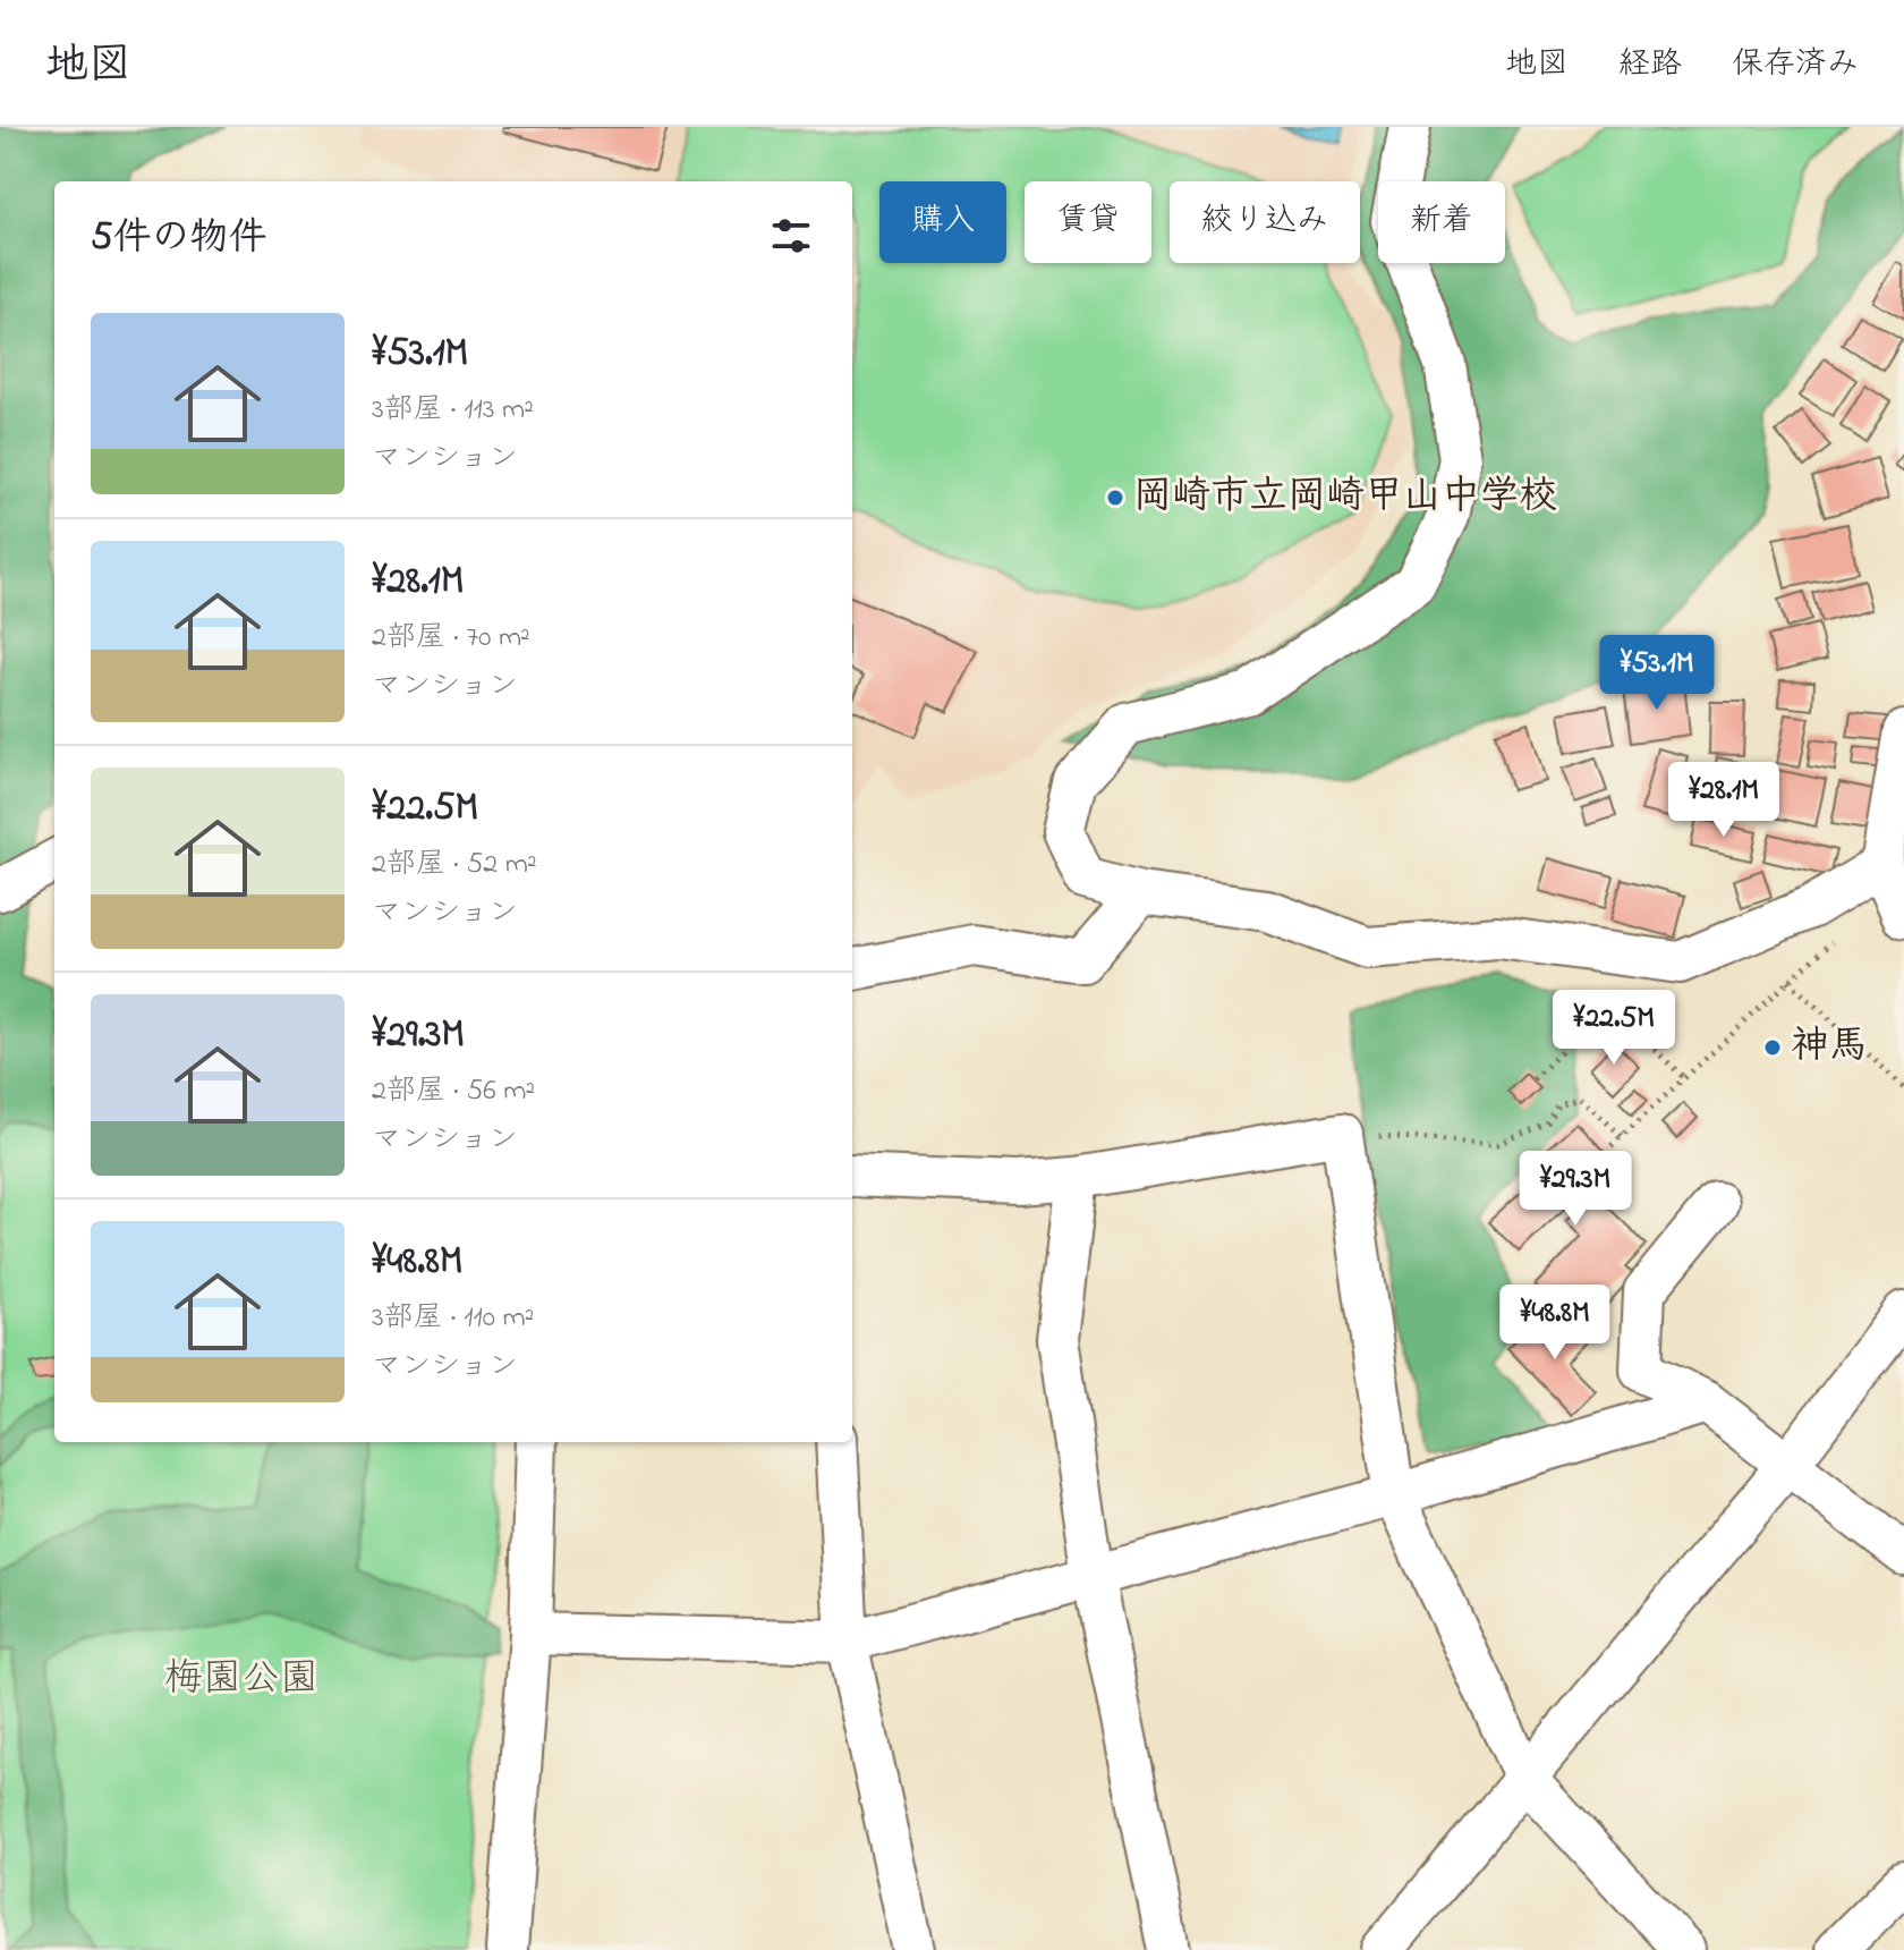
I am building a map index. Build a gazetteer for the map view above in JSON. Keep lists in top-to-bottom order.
{
  "parks": ["梅園公園"],
  "places": ["岡崎市立岡崎甲山中学校", "神馬"],
  "page": {
    "header": "地図",
    "nav": ["地図", "経路", "保存済み"],
    "chip": [
      "購入",
      "賃貸",
      "絞り込み",
      "新着"
    ],
    "heading": "5件の物件",
    "list": [
      {
        "name": "¥53.1M",
        "note": "3部屋 · 113 m² · マンション"
      },
      {
        "name": "¥28.1M",
        "note": "2部屋 · 70 m² · マンション"
      },
      {
        "name": "¥22.5M",
        "note": "2部屋 · 52 m² · マンション"
      },
      {
        "name": "¥29.3M",
        "note": "2部屋 · 56 m² · マンション"
      },
      {
        "name": "¥48.8M",
        "note": "3部屋 · 110 m² · マンション"
      }
    ],
    "price": [
      "¥53.1M",
      "¥28.1M",
      "¥22.5M",
      "¥29.3M",
      "¥48.8M"
    ]
  }
}
